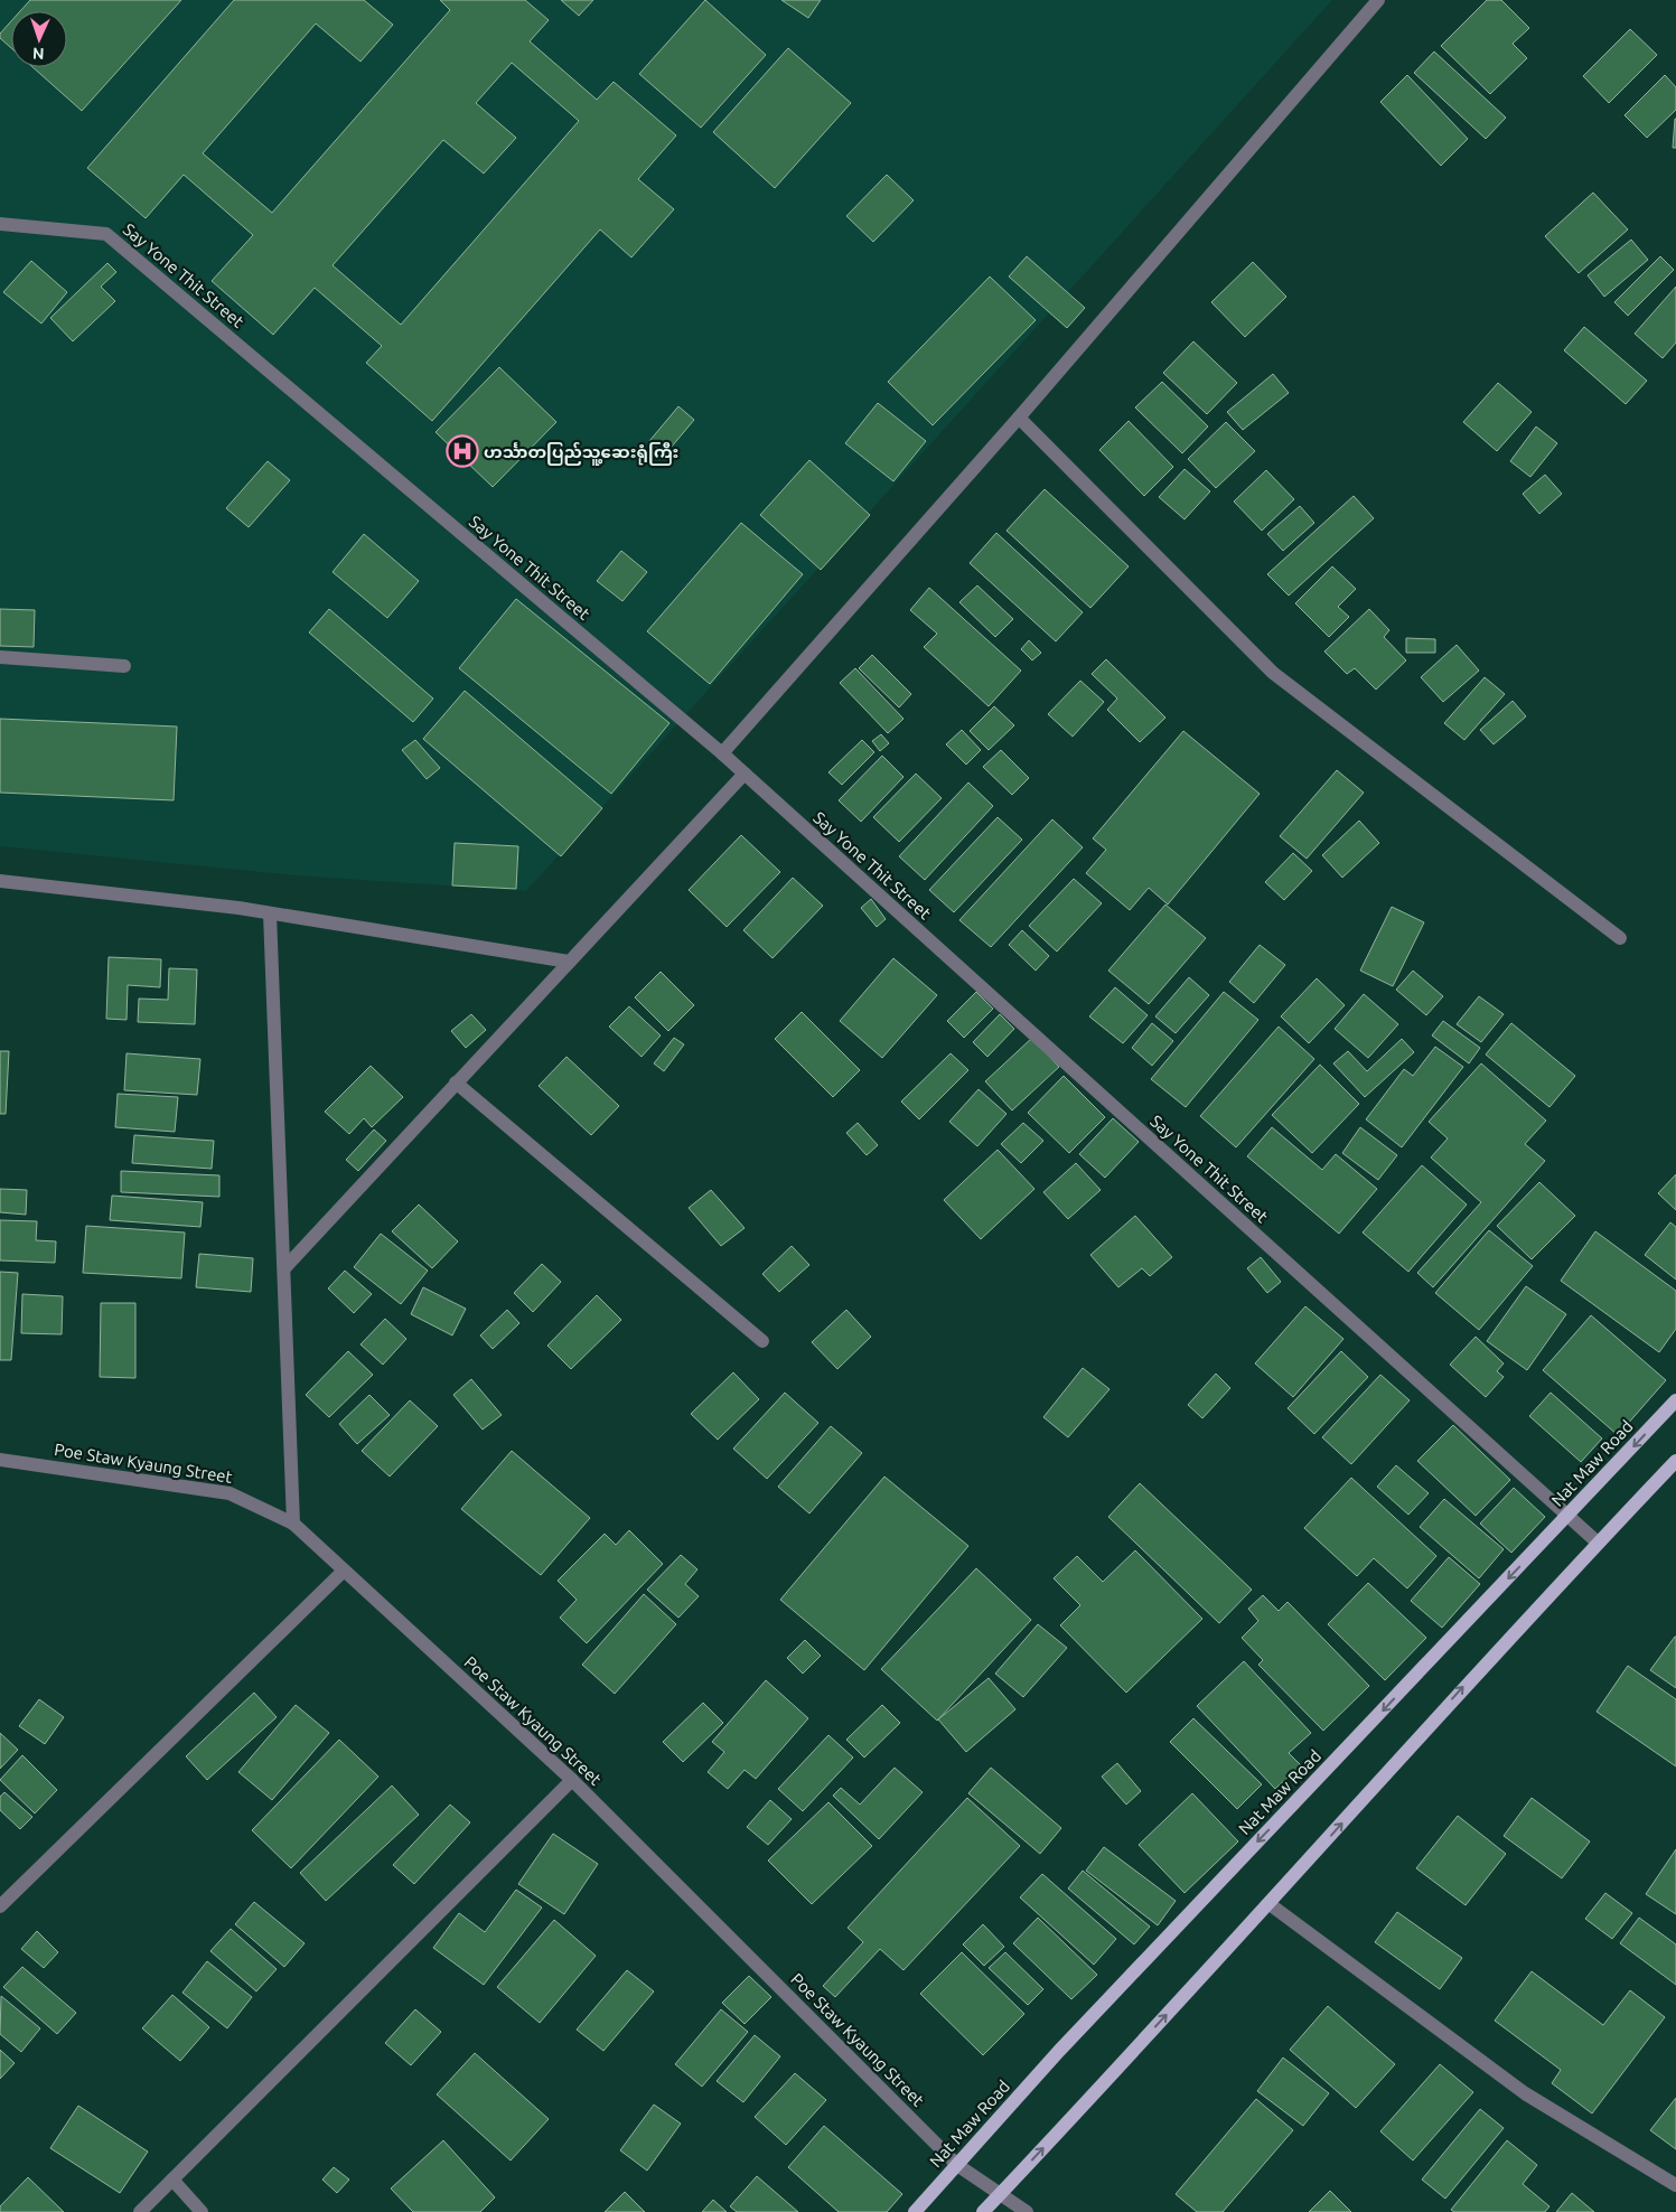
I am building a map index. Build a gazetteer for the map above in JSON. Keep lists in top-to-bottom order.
{
  "streets": {
    "main road": ["Nat Maw Road"],
    "street": ["Say Yone Thit Street", "Poe Staw Kyaung Street"]
  },
  "crossings": [
    ["Say Yone Thit Street", "Nat Maw Road"],
    ["Poe Staw Kyaung Street", "Nat Maw Road"]
  ],
  "places": {
    "hospital": ["ဟင်္သာတပြည်သူ့ဆေးရုံကြီး"]
  },
  "north": "bottom"
}
